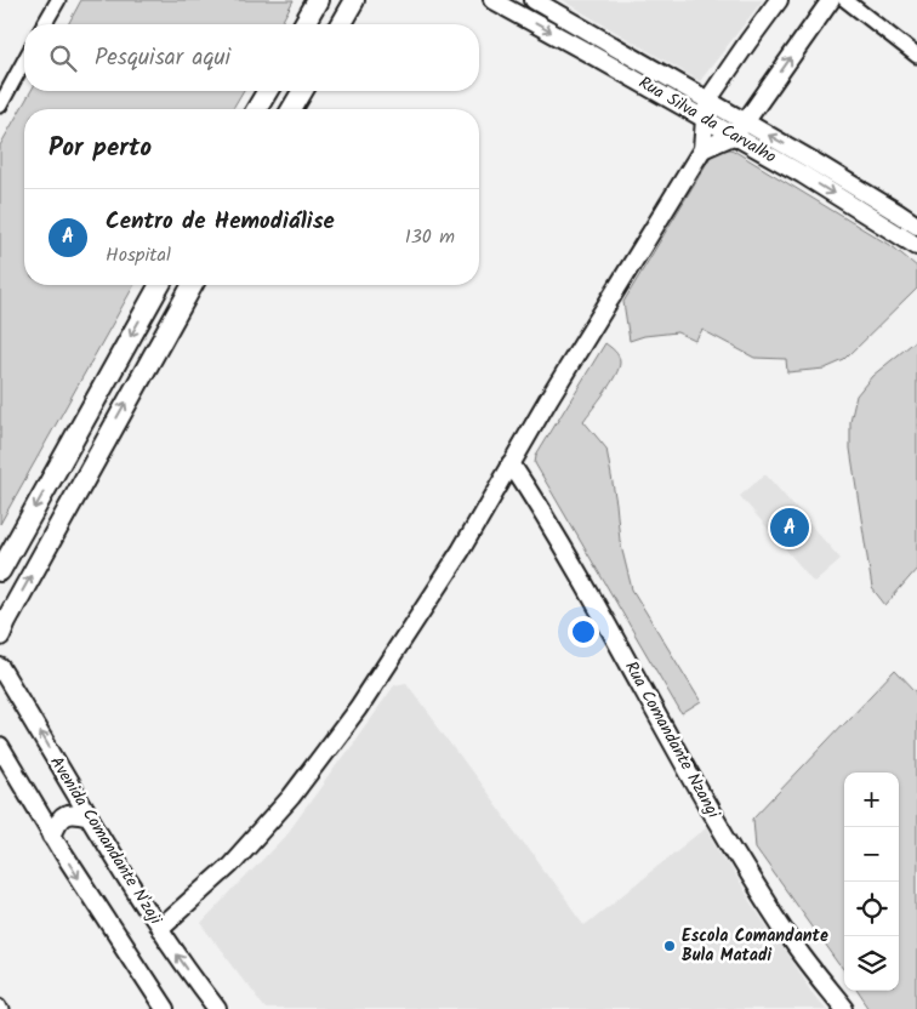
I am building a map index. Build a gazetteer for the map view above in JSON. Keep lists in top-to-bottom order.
{
  "streets": {
    "street": ["Rua Silva da Carvalho", "Rua Comandante Nzangi", "Avenida Comandante N'zaji"]
  },
  "places": ["Escola Comandante Bula Matadi"],
  "page": {
    "search": "Pesquisar aqui",
    "heading": "Por perto",
    "list": [
      {
        "mark": "A",
        "name": "Centro de Hemodiálise",
        "note": "Hospital",
        "value": "130 m"
      }
    ],
    "pins": "A",
    "map_buttons": ["+", "−"]
  }
}
